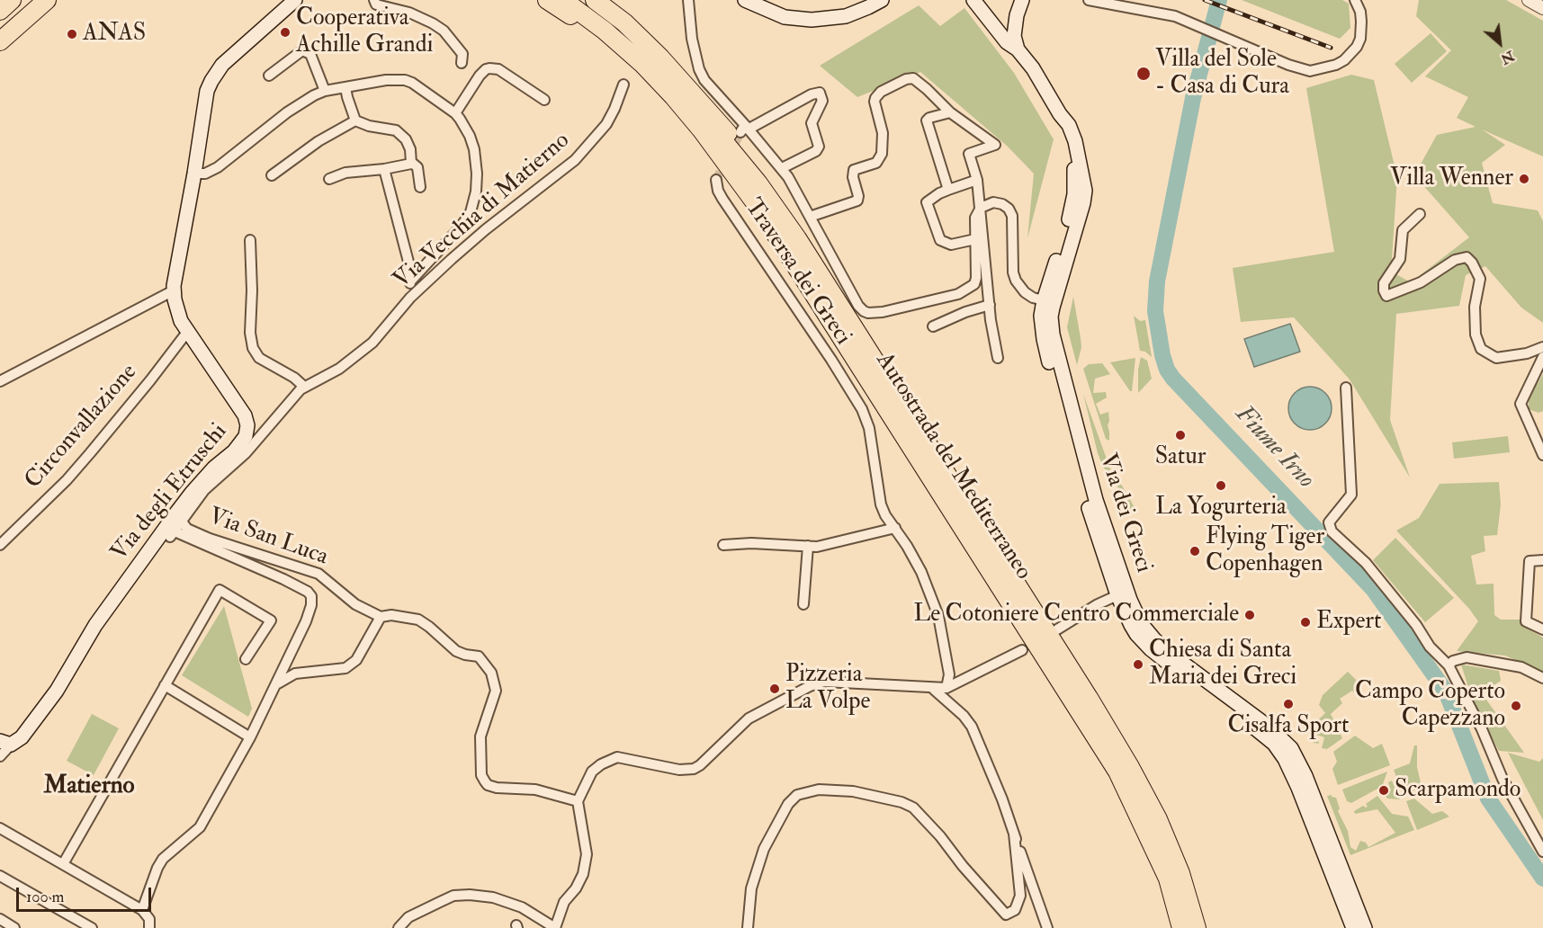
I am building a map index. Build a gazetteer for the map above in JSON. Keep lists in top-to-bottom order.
{
  "streets": {
    "highway": ["Autostrada del Mediterraneo"],
    "main road": ["Via degli Etruschi", "Via dei Greci"],
    "street": [
      "Via Vecchia di Matierno",
      "Traversa dei Greci",
      "Circonvallazione",
      "Via San Luca"
    ]
  },
  "crossings": [
    ["Via Vecchia di Matierno", "Via degli Etruschi"],
    ["Via Vecchia di Matierno", "Via San Luca"],
    ["Circonvallazione", "Via degli Etruschi"]
  ],
  "districts": ["Matierno"],
  "water": ["Fiume Irno"],
  "places": [
    "Cooperativa Achille Grandi",
    "ANAS",
    "Villa del Sole - Casa di Cura",
    "Villa Wenner",
    "Satur",
    "La Yogurteria",
    "Flying Tiger Copenhagen",
    "Le Cotoniere Centro Commerciale",
    "Expert",
    "Chiesa di Santa Maria dei Greci",
    "Pizzeria La Volpe",
    "Cisalfa Sport",
    "Campo Coperto Capezzano",
    "Scarpamondo"
  ],
  "scale_bar": "100 m",
  "north": "bottom right"
}
